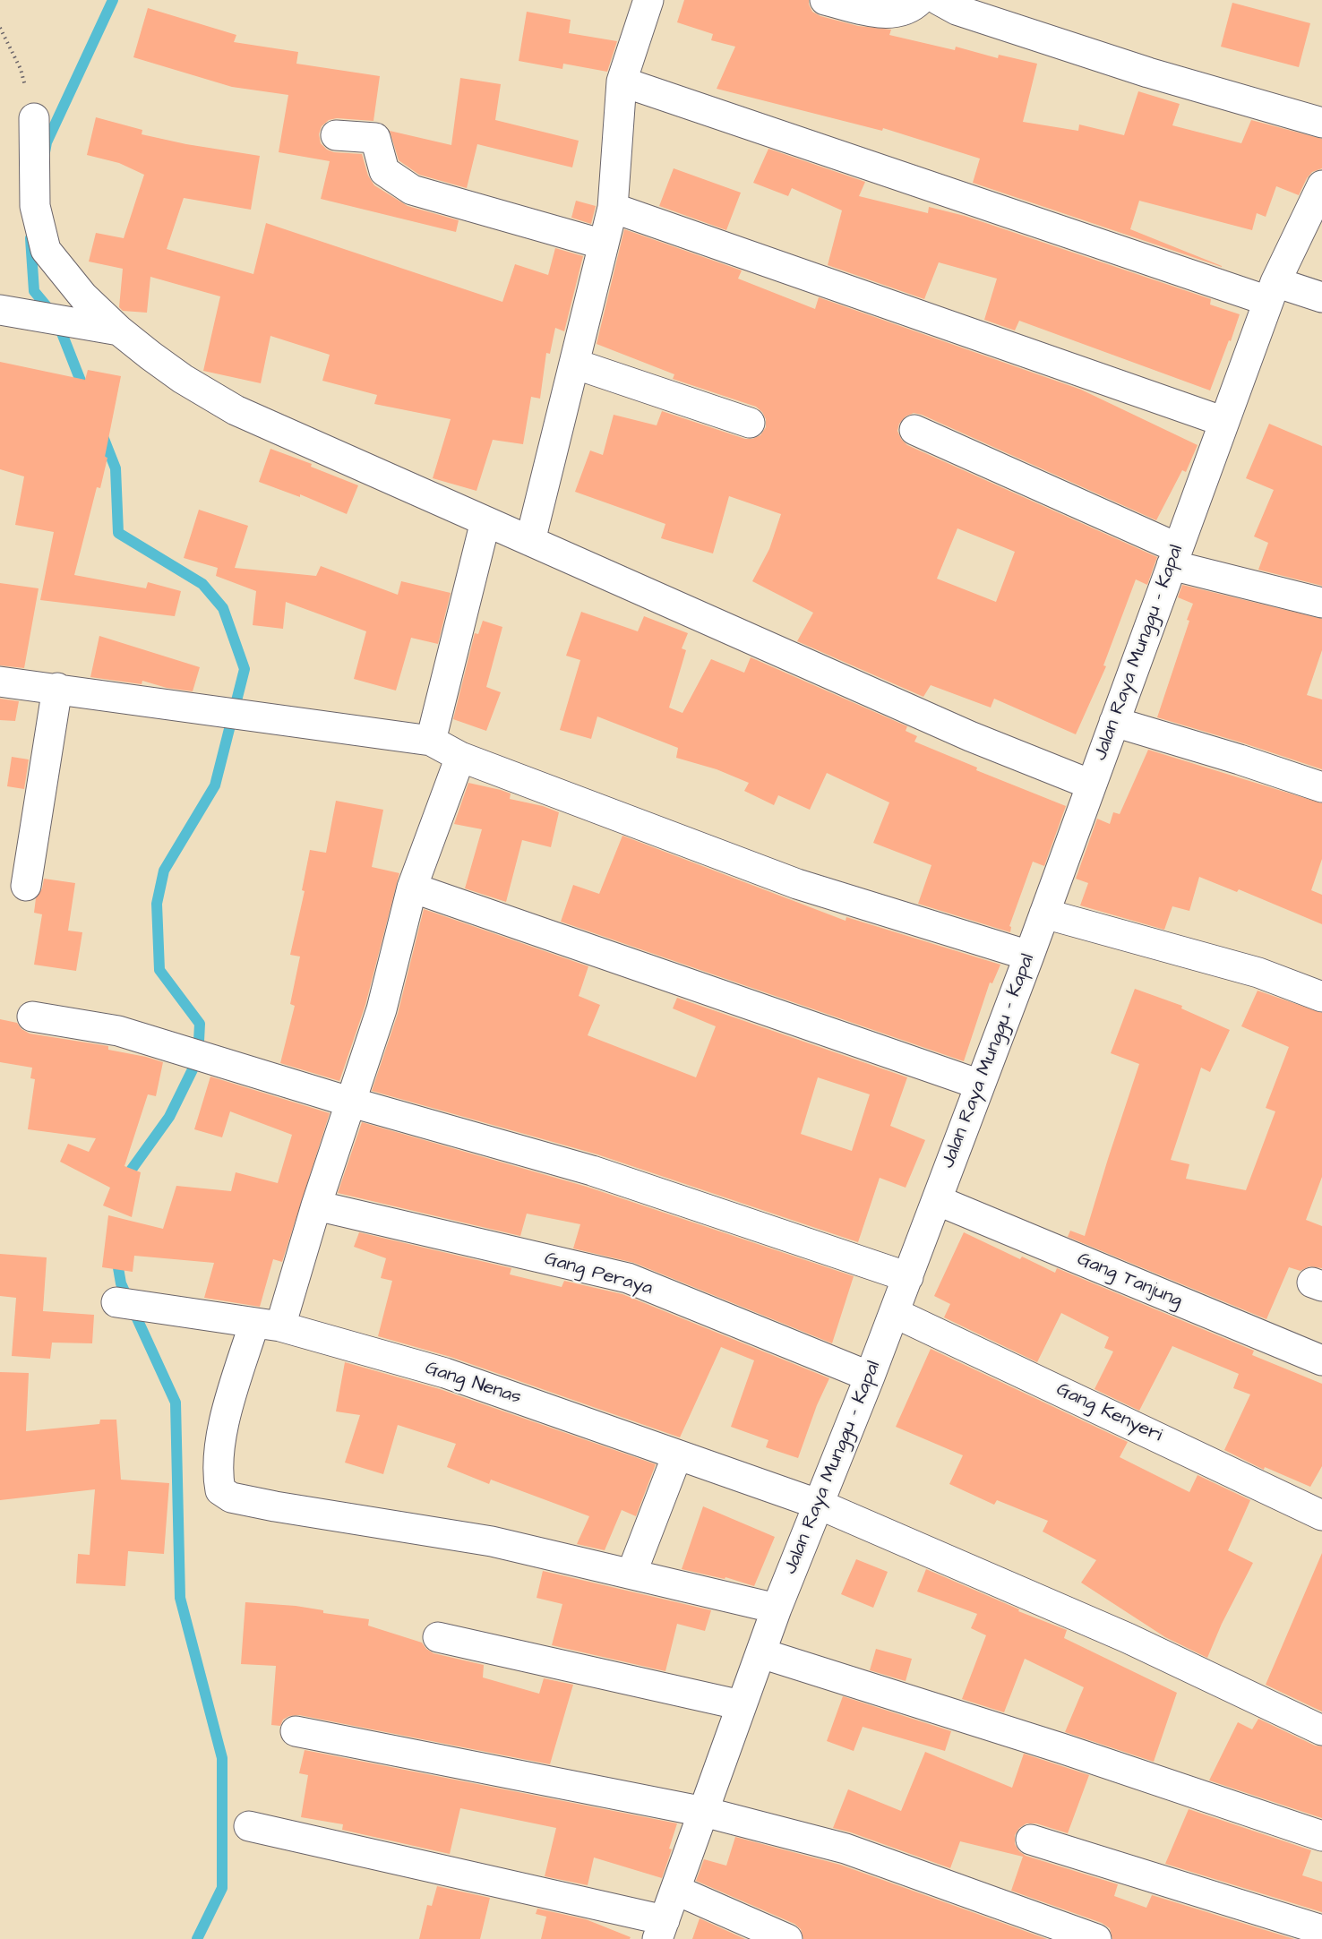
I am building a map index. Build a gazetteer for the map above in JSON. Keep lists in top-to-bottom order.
{
  "streets": {
    "street": [
      "Jalan Raya Munggu - Kapal",
      "Gang Peraya",
      "Gang Tanjung",
      "Gang Nenas",
      "Gang Kenyeri"
    ]
  },
  "crossings": [
    ["Jalan Raya Munggu - Kapal", "Gang Peraya"],
    ["Jalan Raya Munggu - Kapal", "Gang Tanjung"],
    ["Jalan Raya Munggu - Kapal", "Gang Nenas"],
    ["Jalan Raya Munggu - Kapal", "Gang Kenyeri"]
  ]
}
